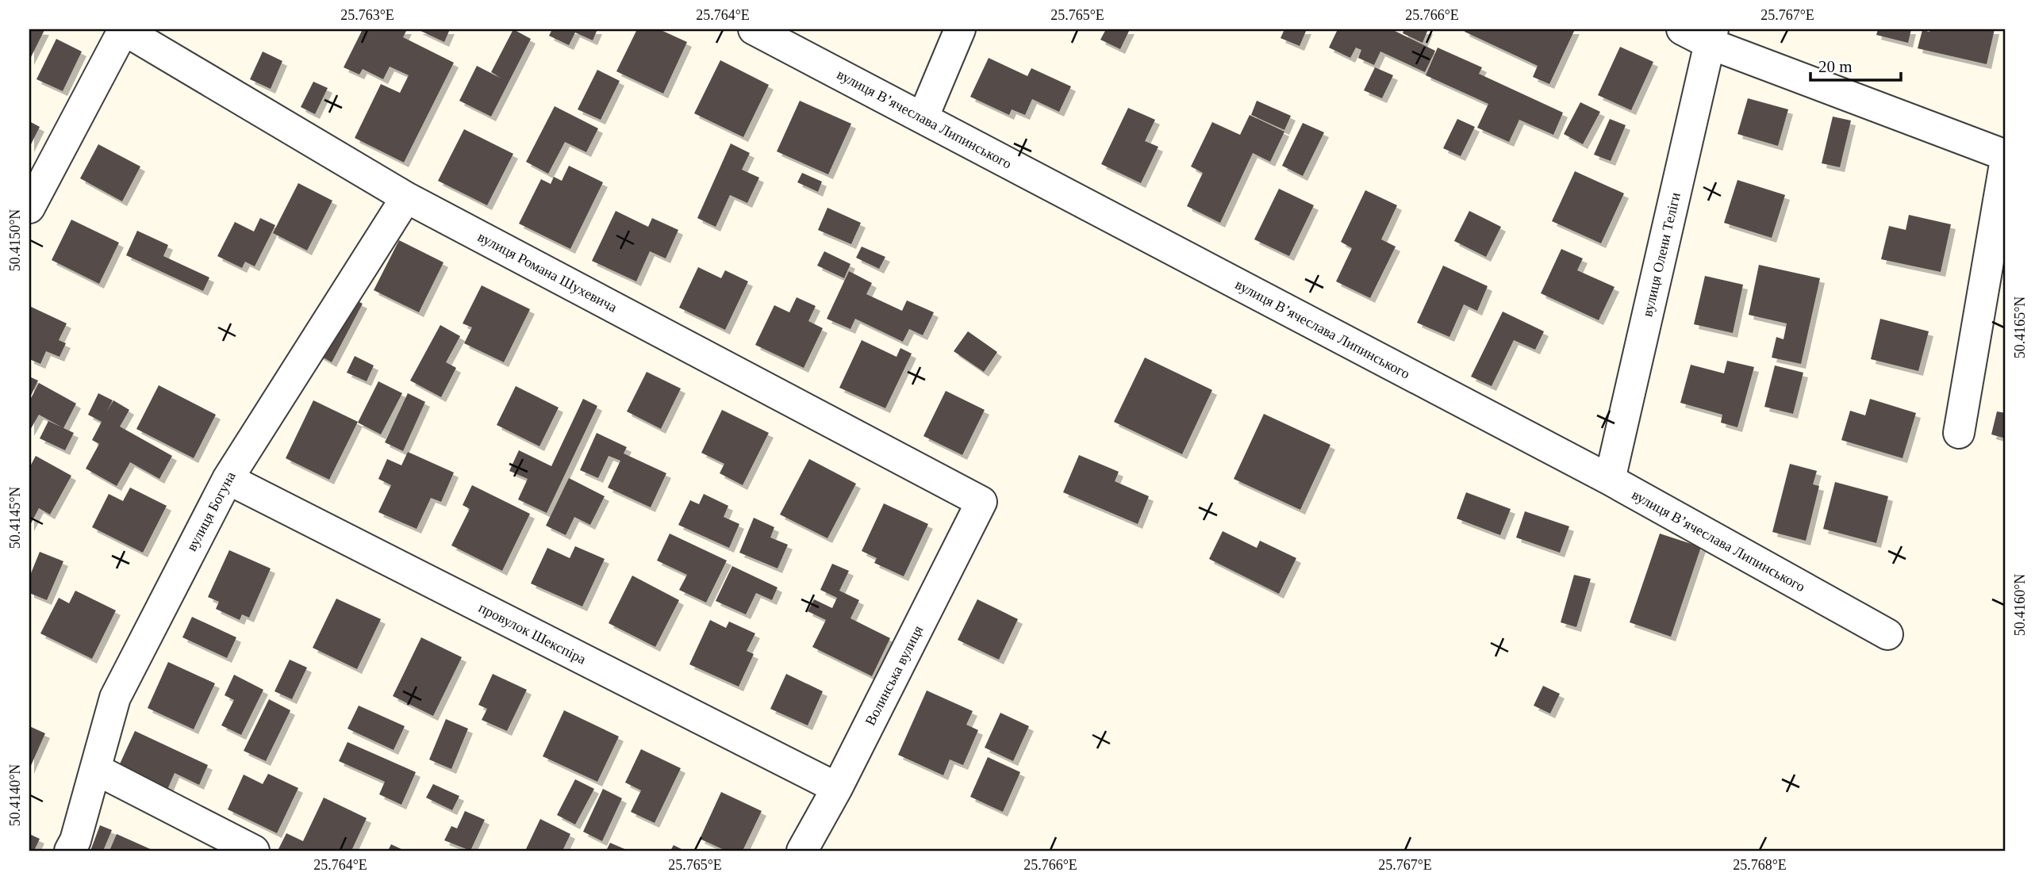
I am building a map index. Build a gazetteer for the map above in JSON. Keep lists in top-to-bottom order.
{
  "streets": {
    "street": [
      "вулиця Вʼячеслава Липинського",
      "вулиця Олени Теліги",
      "вулиця Романа Шухевича",
      "вулиця Богуна",
      "провулок Шекспіра",
      "Волинська вулиця"
    ]
  },
  "crossings": [
    ["вулиця Вʼячеслава Липинського", "вулиця Олени Теліги"],
    ["вулиця Романа Шухевича", "вулиця Богуна"],
    ["вулиця Романа Шухевича", "Волинська вулиця"],
    ["вулиця Богуна", "провулок Шекспіра"],
    ["провулок Шекспіра", "Волинська вулиця"]
  ],
  "scale_bar": "20 m",
  "coordinates": [
    "25.763°E",
    "25.764°E",
    "25.765°E",
    "25.766°E",
    "25.767°E",
    "50.4150°N",
    "50.4165°N",
    "50.4145°N",
    "50.4160°N",
    "50.4140°N",
    "25.768°E"
  ]
}
